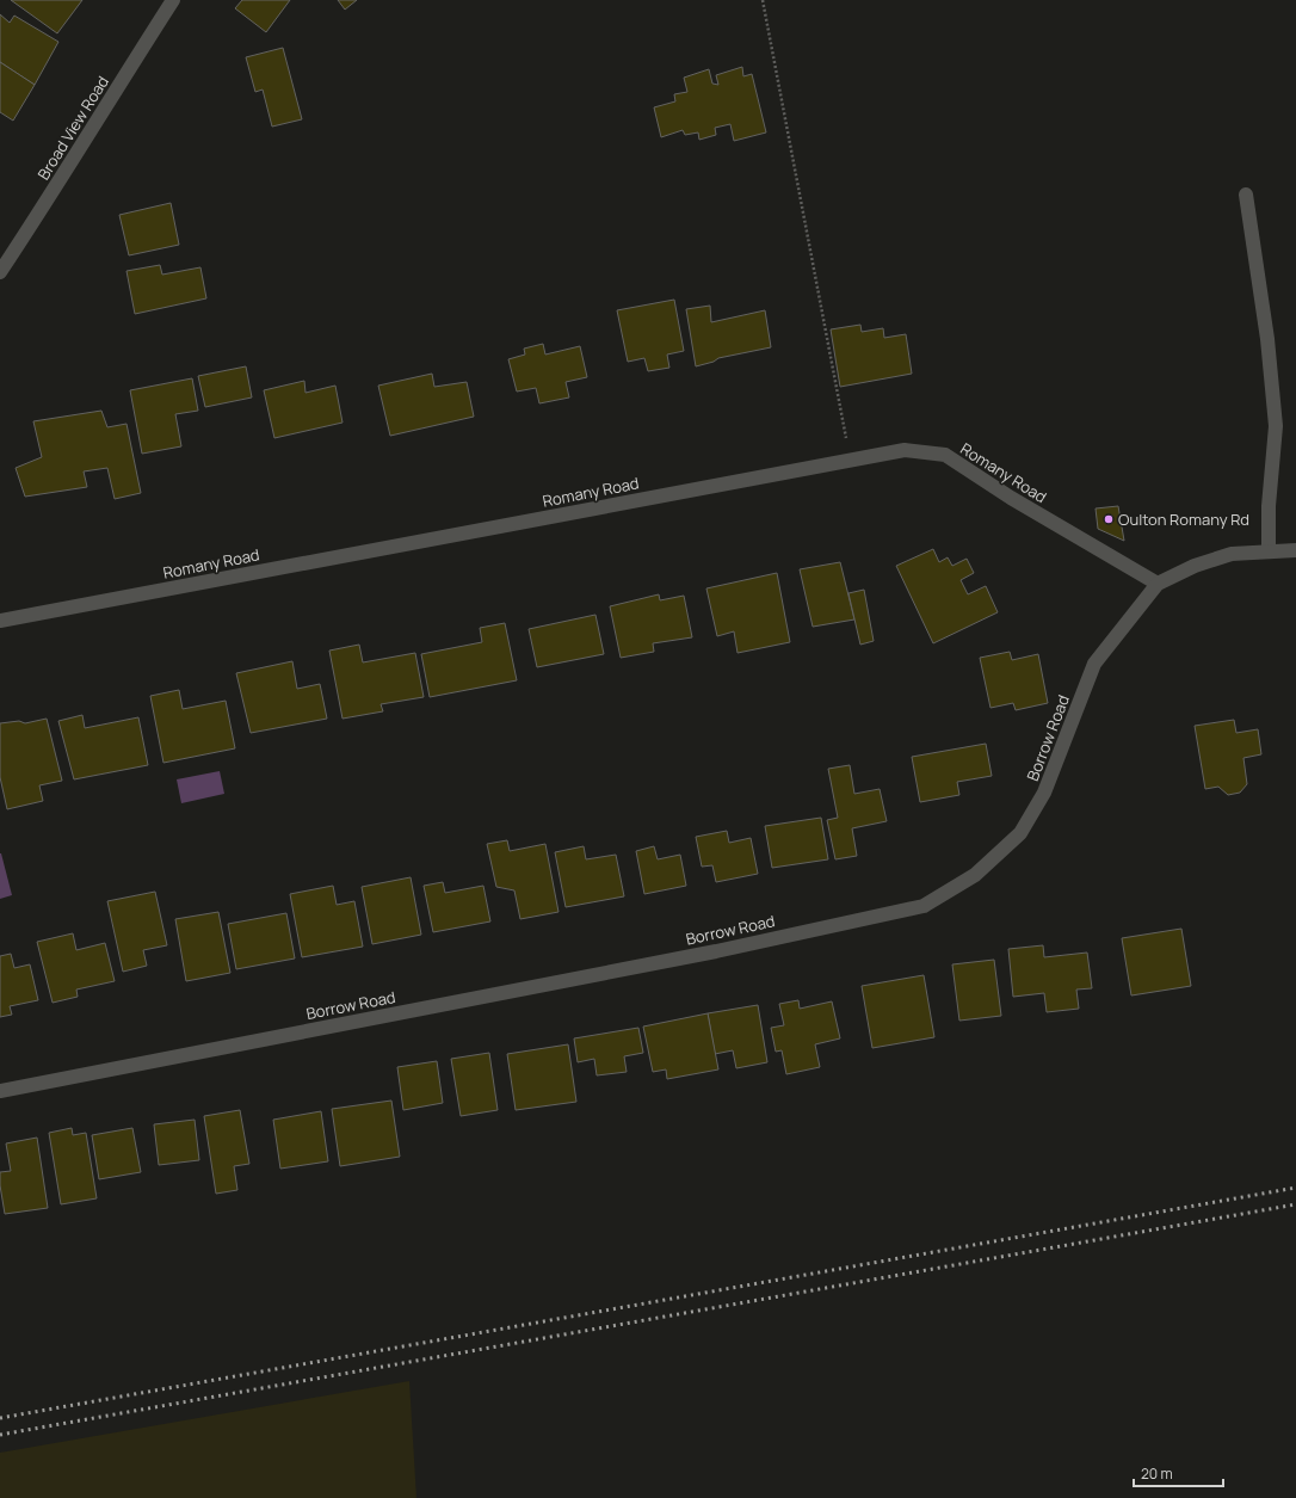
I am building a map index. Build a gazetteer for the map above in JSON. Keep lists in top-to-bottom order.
{
  "streets": {
    "street": ["Broad View Road", "Romany Road", "Borrow Road"]
  },
  "crossings": [
    ["Romany Road", "Borrow Road"]
  ],
  "places": ["Oulton Romany Rd"],
  "scale_bar": "20 m"
}
